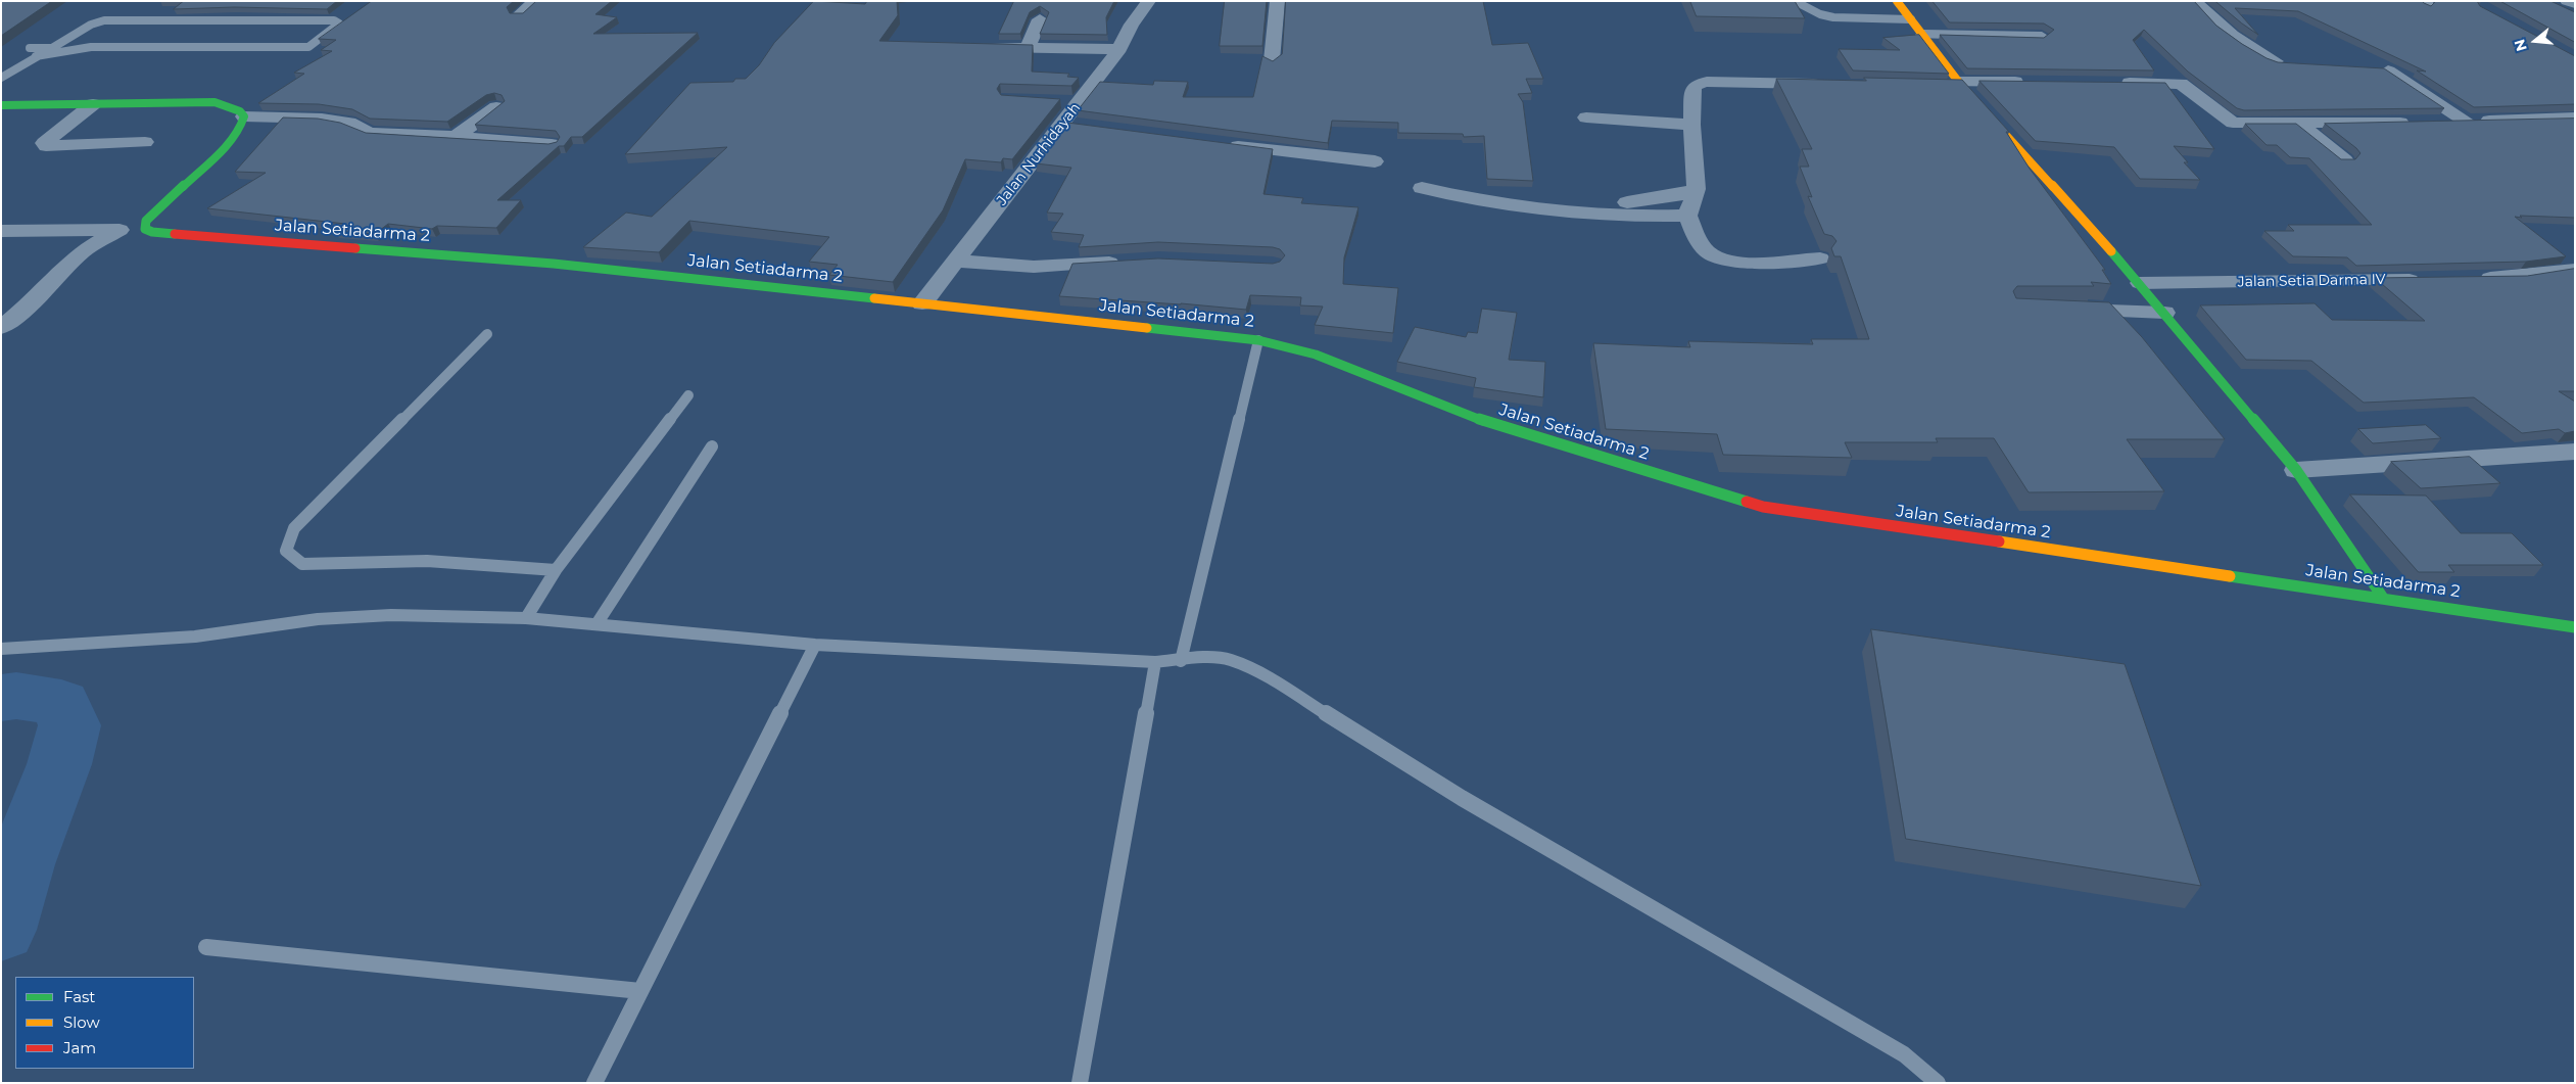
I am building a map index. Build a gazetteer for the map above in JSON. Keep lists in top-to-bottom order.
{
  "streets": {
    "main road": ["Jalan Setiadarma 2"],
    "street": ["Jalan Nurhidayah", "Jalan Setia Darma IV"]
  },
  "crossings": [
    ["Jalan Nurhidayah", "Jalan Setiadarma 2"]
  ],
  "legend": ["Fast", "Slow", "Jam"],
  "north": "left"
}
